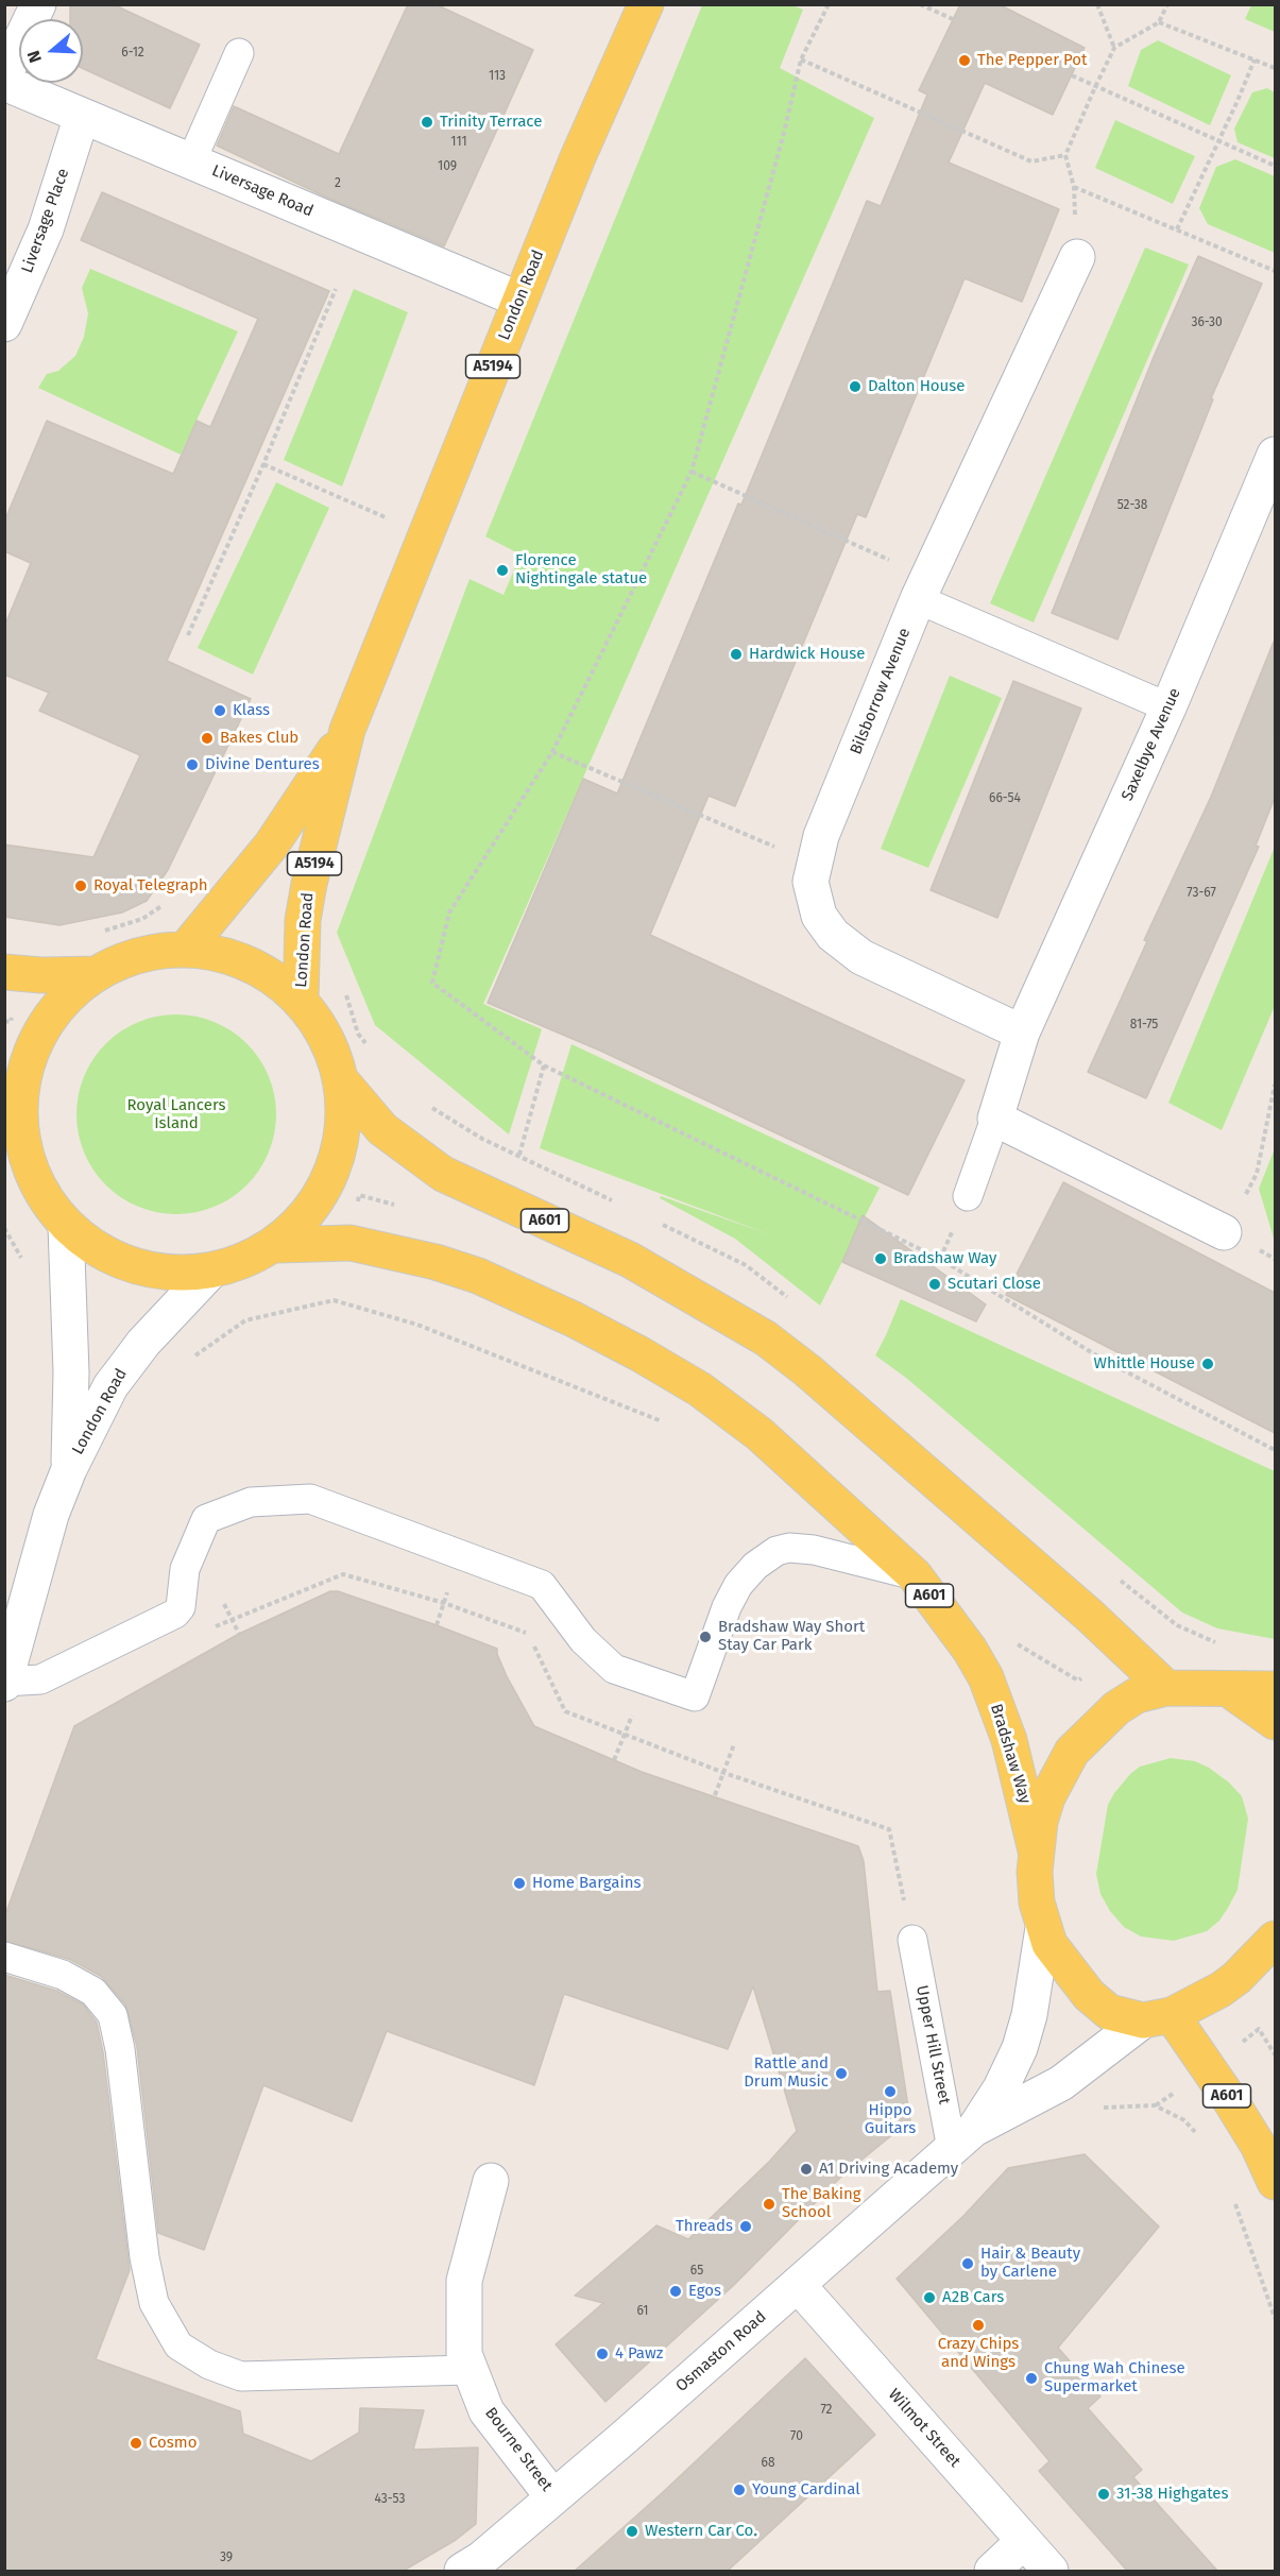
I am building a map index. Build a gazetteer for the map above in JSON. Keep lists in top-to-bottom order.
{
  "streets": {
    "main road": [
      "London Road",
      "A5194",
      "A601",
      "Bradshaw Way"
    ],
    "street": [
      "Liversage Road",
      "Liversage Place",
      "Bilsborrow Avenue",
      "Saxelbye Avenue",
      "Osmaston Road",
      "Wilmot Street",
      "Bourne Street"
    ],
    "lane": ["Upper Hill Street"]
  },
  "crossings": [
    ["Liversage Road", "Liversage Place"],
    ["Liversage Road", "London Road"],
    ["London Road", "A601"],
    ["Bilsborrow Avenue", "Saxelbye Avenue"],
    ["A601", "Bradshaw Way"],
    ["A601", "Osmaston Road"],
    ["Upper Hill Street", "Osmaston Road"],
    ["Osmaston Road", "Wilmot Street"],
    ["Osmaston Road", "Bourne Street"]
  ],
  "parks": ["Royal Lancers Island"],
  "places": [
    "The Pepper Pot",
    "Trinity Terrace",
    "Dalton House",
    "Florence Nightingale statue",
    "Hardwick House",
    "Klass",
    "Bakes Club",
    "Divine Dentures",
    "Royal Telegraph",
    "Bradshaw Way",
    "Scutari Close",
    "Whittle House",
    "Bradshaw Way Short Stay Car Park",
    "Home Bargains",
    "Rattle and Drum Music",
    "Hippo Guitars",
    "A1 Driving Academy",
    "The Baking School",
    "Threads",
    "Hair & Beauty by Carlene",
    "Egos",
    "A2B Cars",
    "Crazy Chips and Wings",
    "4 Pawz",
    "Chung Wah Chinese Supermarket",
    "Cosmo",
    "Young Cardinal",
    "31-38 Highgates",
    "Western Car Co."
  ],
  "house_numbers": [
    "6-12",
    "113",
    "111",
    "109",
    "2",
    "36-30",
    "52-38",
    "66-54",
    "73-67",
    "81-75",
    "65",
    "61",
    "72",
    "70",
    "68",
    "43-53",
    "39"
  ],
  "north": "left"
}
